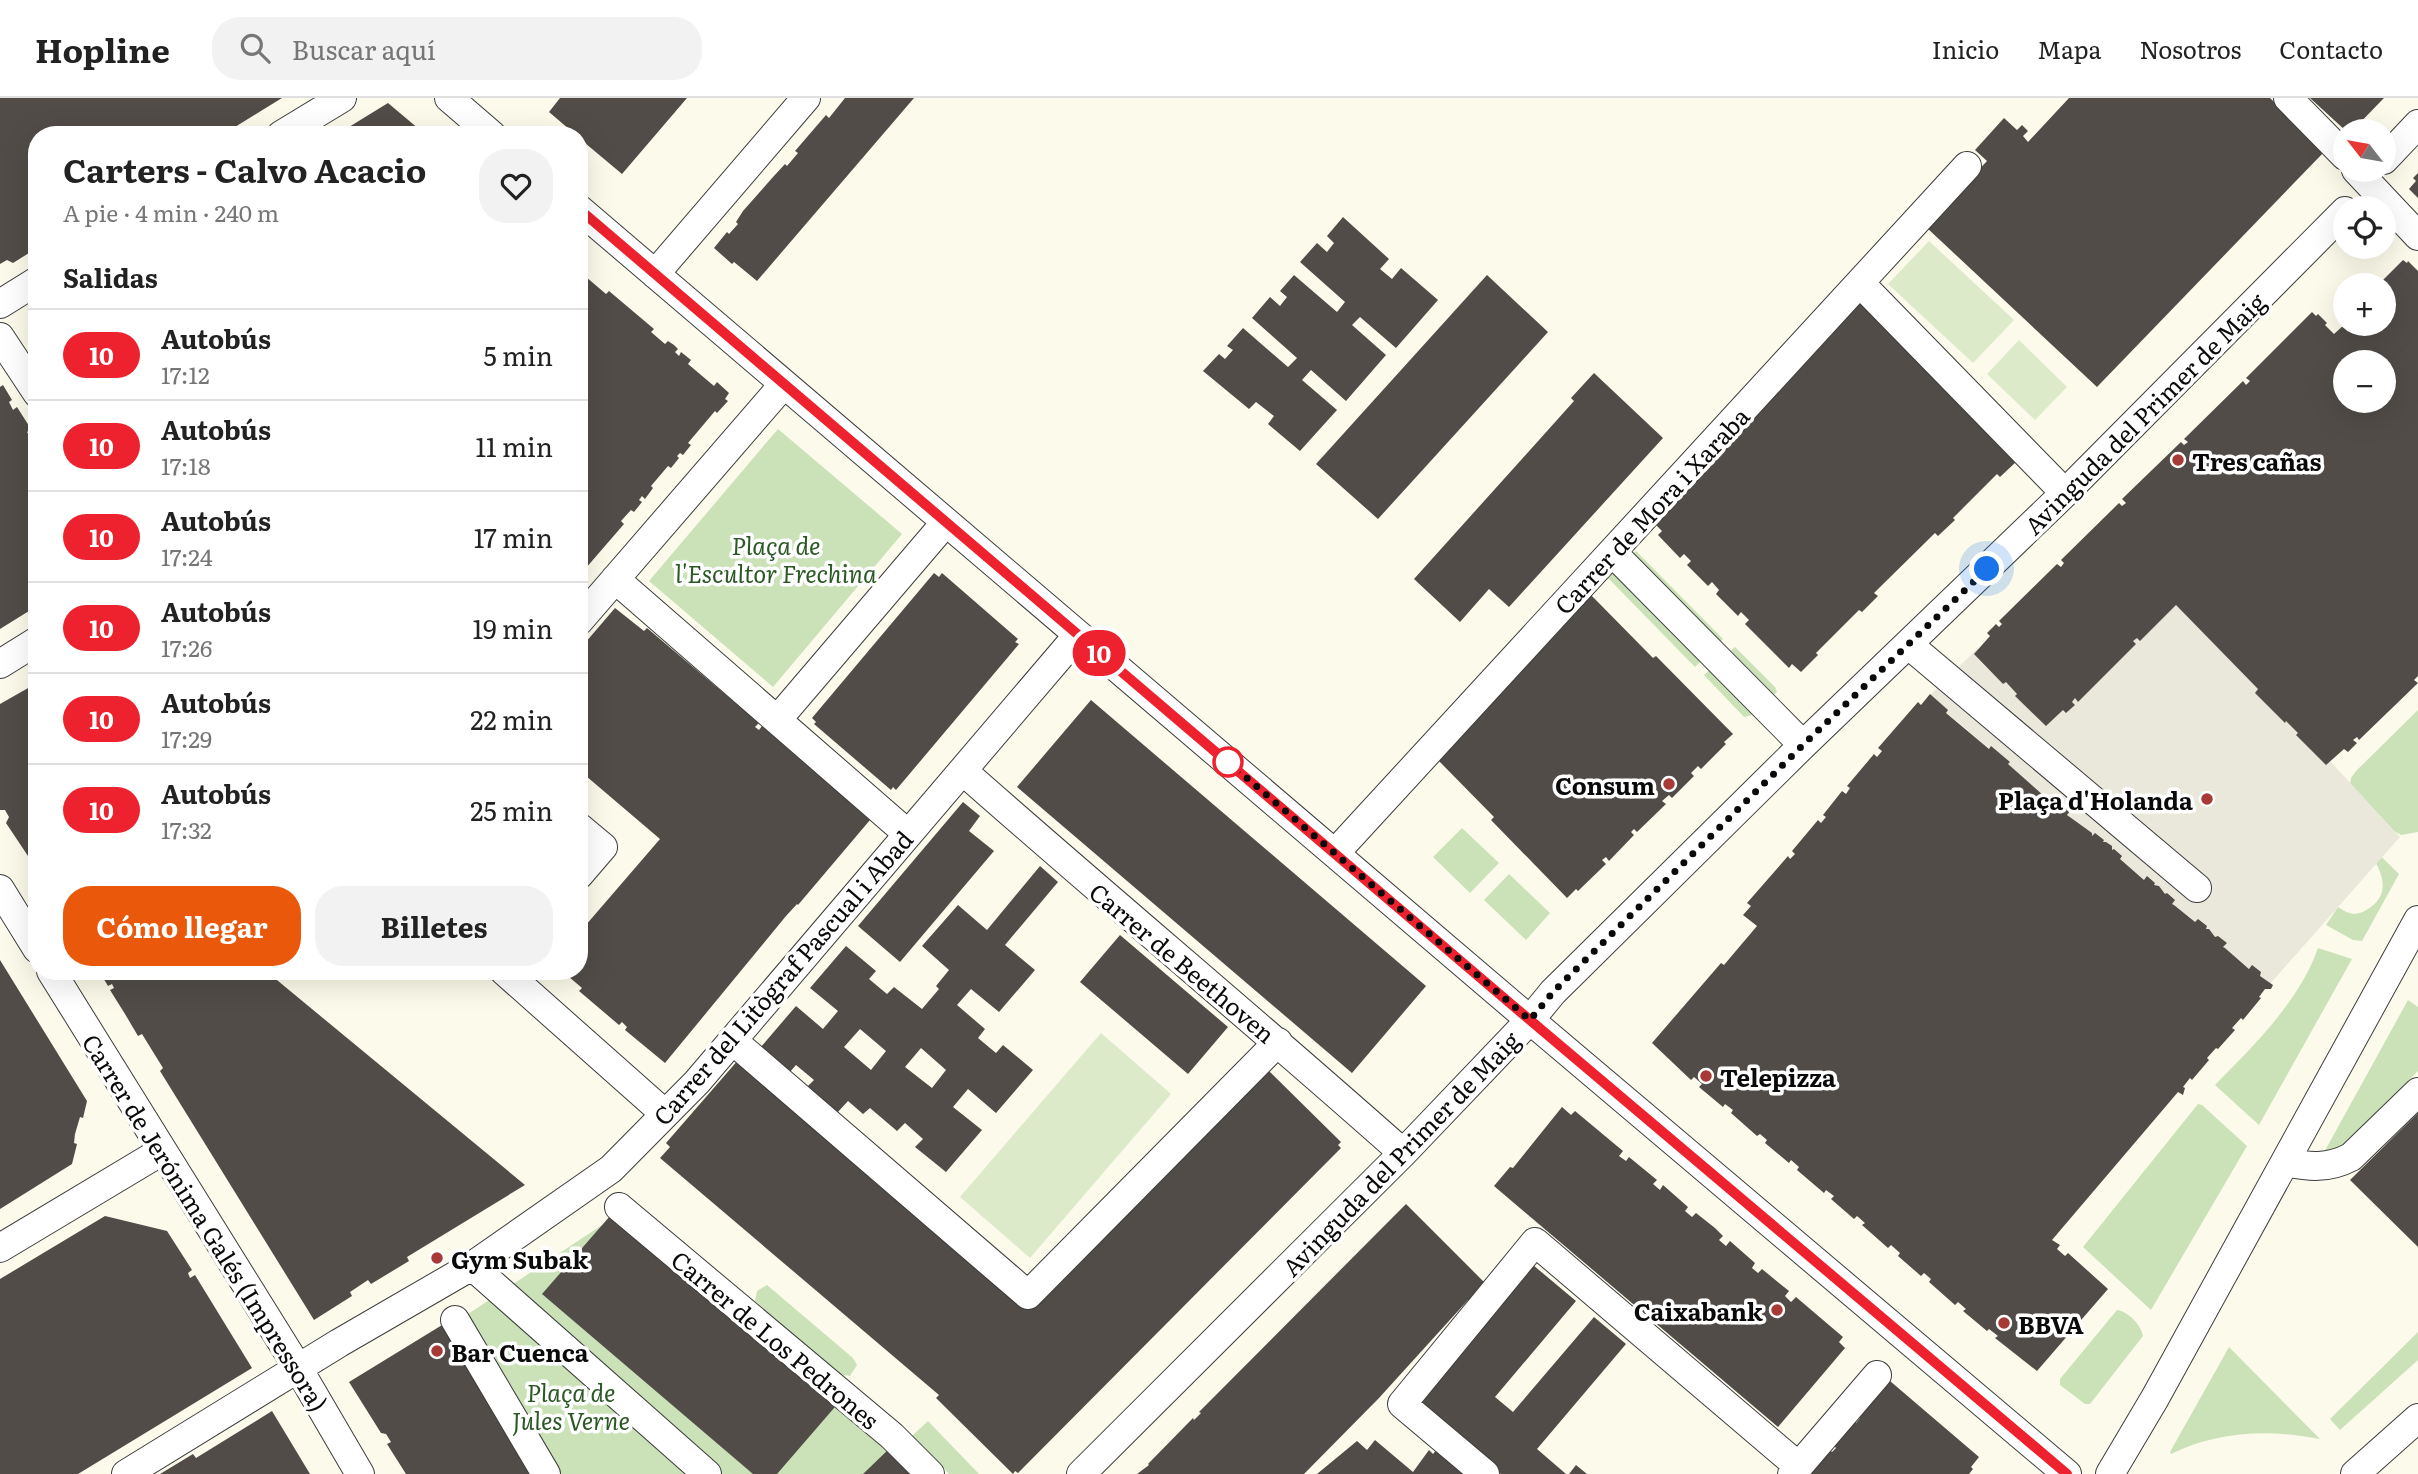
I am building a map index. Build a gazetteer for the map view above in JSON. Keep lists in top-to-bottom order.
{
  "streets": {
    "street": [
      "Avinguda del Primer de Maig",
      "Carrer de Mora i Xaraba",
      "Carrer de Beethoven",
      "Carrer del Litògraf Pascual i Abad",
      "Carrer de Jerónima Galés (Impressora)",
      "Carrer de Los Pedrones"
    ]
  },
  "crossings": [
    ["Avinguda del Primer de Maig", "Carrer de Beethoven"],
    ["Carrer de Beethoven", "Carrer del Litògraf Pascual i Abad"],
    ["Carrer del Litògraf Pascual i Abad", "Carrer de Jerónima Galés (Impressora)"]
  ],
  "parks": ["Plaça de l'Escultor Frechina", "Plaça de Jules Verne"],
  "places": [
    "Tres cañas",
    "Consum",
    "Plaça d'Holanda",
    "Telepizza",
    "Gym Subak",
    "Caixabank",
    "BBVA",
    "Bar Cuenca"
  ],
  "lines": ["bus line 10"],
  "north": "top left",
  "page": {
    "header": "Hopline",
    "search": "Buscar aquí",
    "nav": [
      "Inicio",
      "Mapa",
      "Nosotros",
      "Contacto"
    ],
    "on_map": "10",
    "map_buttons": ["+", "−"],
    "heading": [
      ["Carters - Calvo Acacio", "A pie · 4 min · 240 m"],
      "Salidas"
    ],
    "list": [
      {
        "mark": "10",
        "name": "Autobús",
        "note": "17:12",
        "value": "5 min"
      },
      {
        "mark": "10",
        "name": "Autobús",
        "note": "17:18",
        "value": "11 min"
      },
      {
        "mark": "10",
        "name": "Autobús",
        "note": "17:24",
        "value": "17 min"
      },
      {
        "mark": "10",
        "name": "Autobús",
        "note": "17:26",
        "value": "19 min"
      },
      {
        "mark": "10",
        "name": "Autobús",
        "note": "17:29",
        "value": "22 min"
      },
      {
        "mark": "10",
        "name": "Autobús",
        "note": "17:32",
        "value": "25 min"
      }
    ],
    "buttons": ["Cómo llegar", "Billetes"]
  }
}
